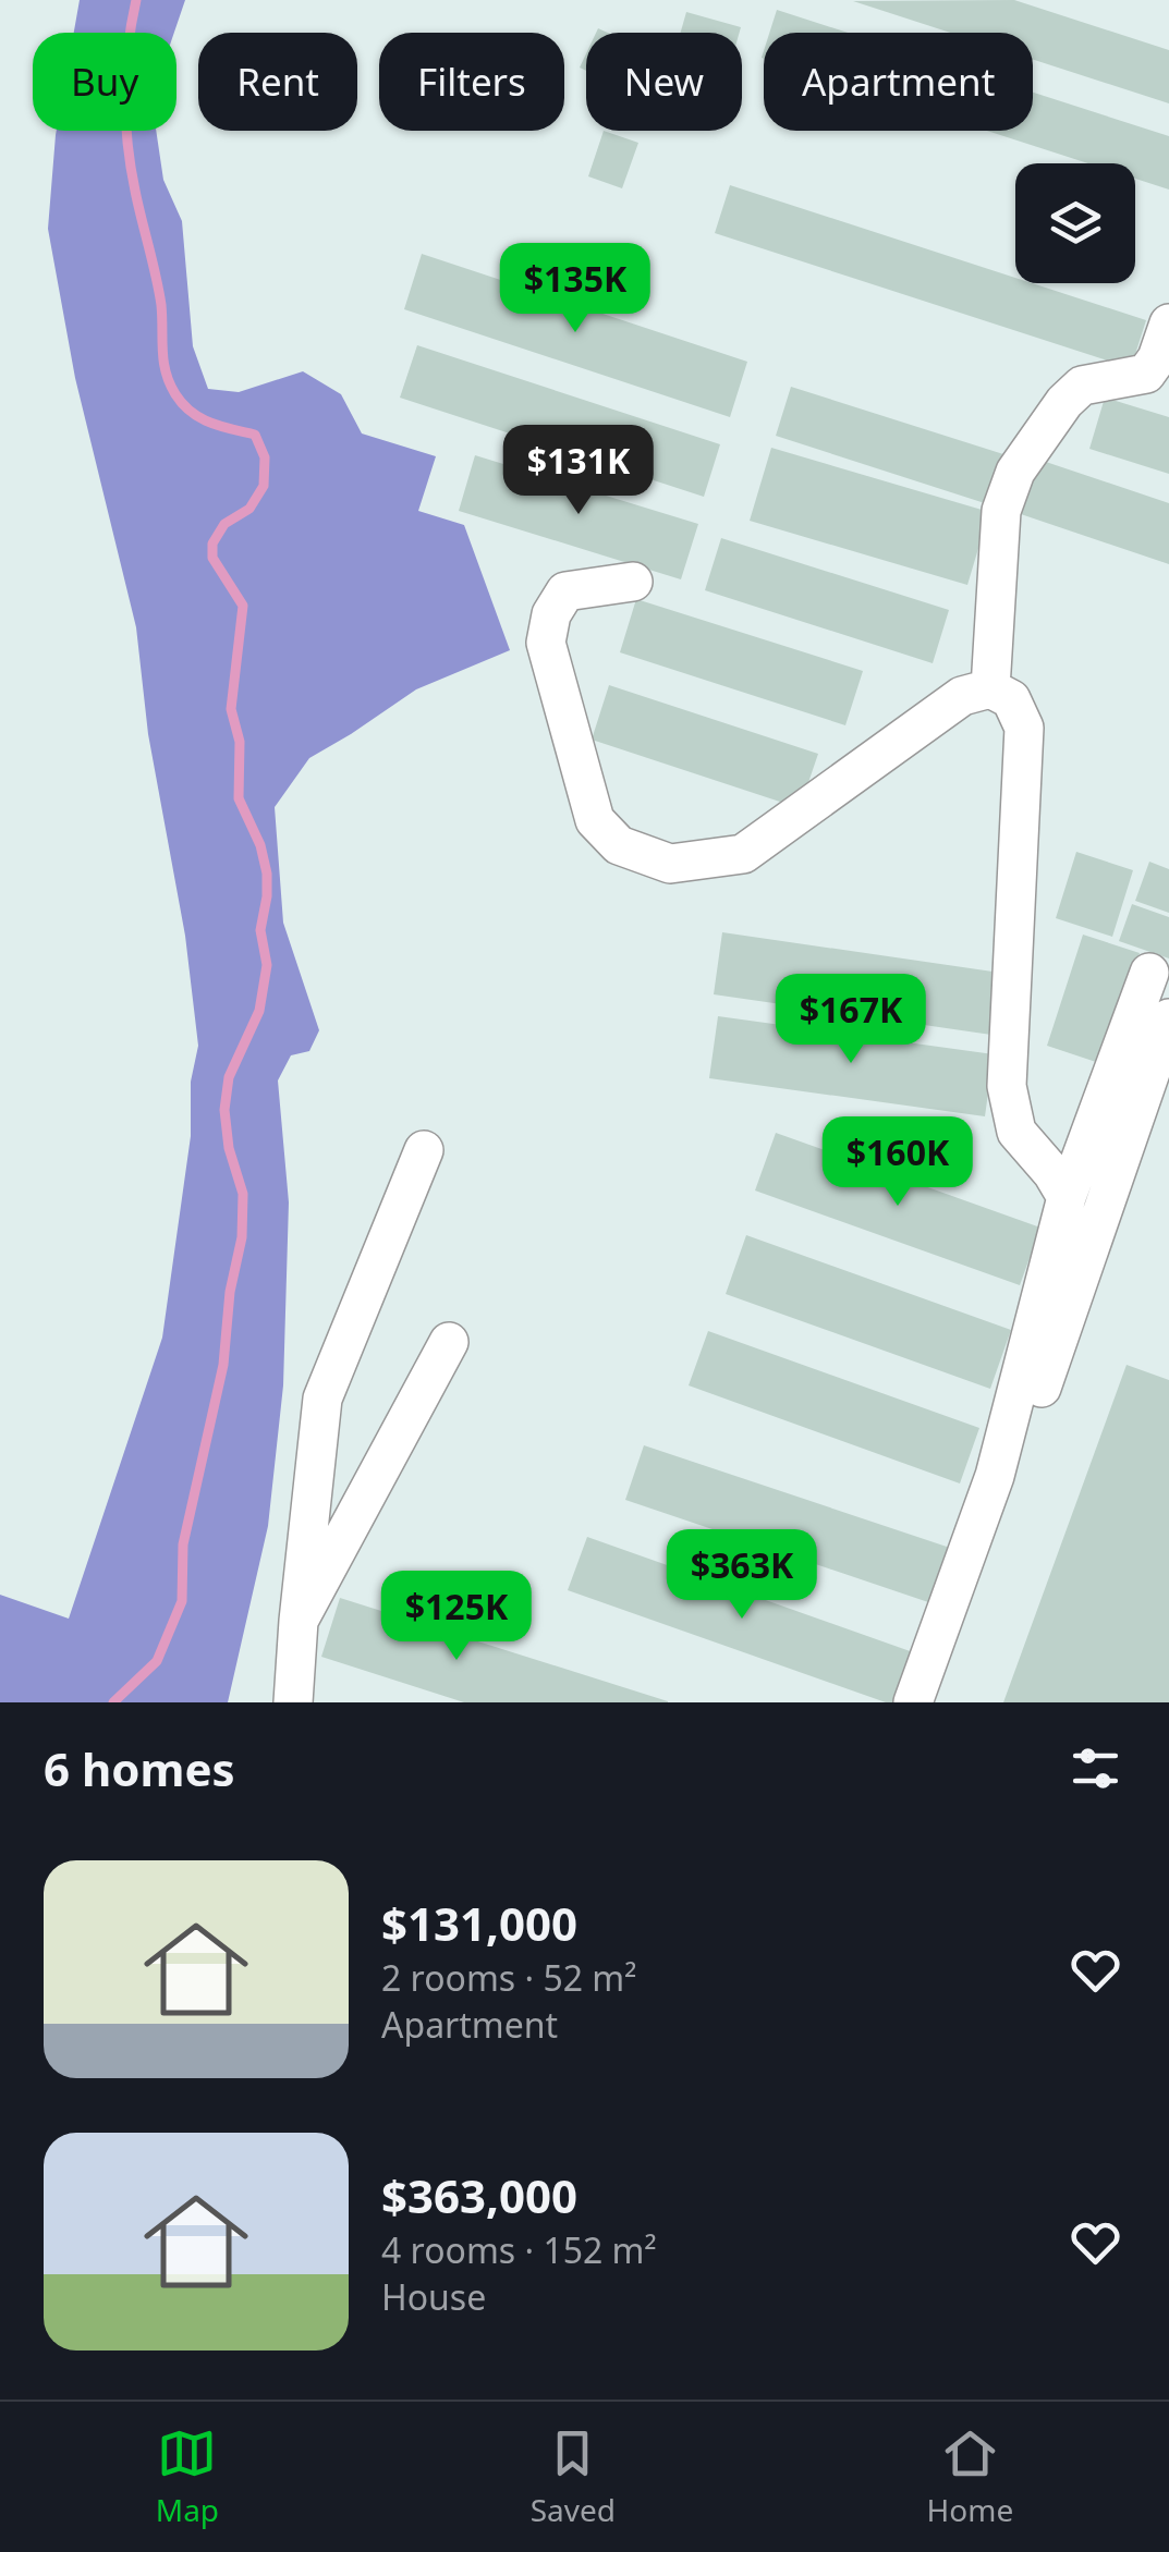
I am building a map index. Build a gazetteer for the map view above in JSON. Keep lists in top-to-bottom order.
{
  "page": {
    "chip": [
      "Buy",
      "Rent",
      "Filters",
      "New",
      "Apartment"
    ],
    "price": [
      "$135K",
      "$131K",
      "$167K",
      "$160K",
      "$363K",
      "$125K"
    ],
    "heading": "6 homes",
    "list": [
      {
        "name": "$131,000",
        "note": "2 rooms · 52 m² · Apartment"
      },
      {
        "name": "$363,000",
        "note": "4 rooms · 152 m² · House"
      }
    ],
    "tabs": ["Map", "Saved", "Home"]
  }
}
